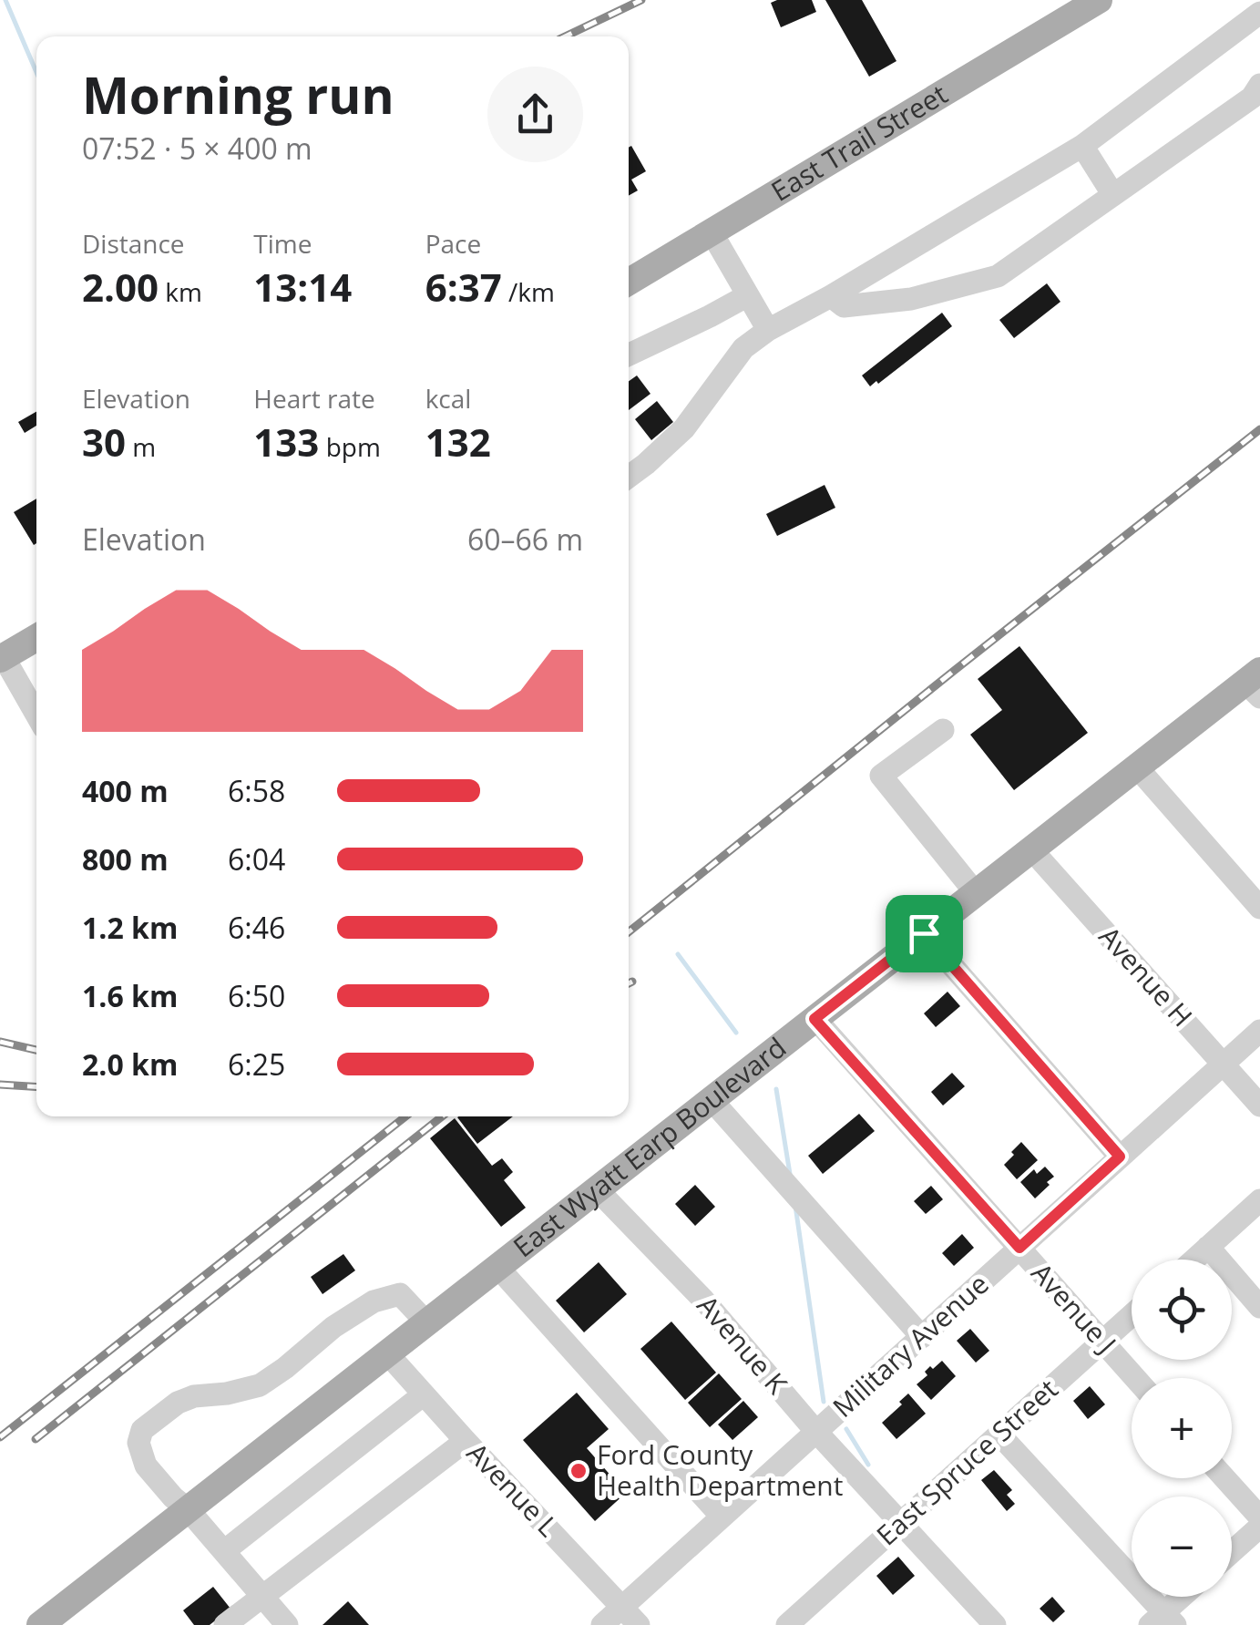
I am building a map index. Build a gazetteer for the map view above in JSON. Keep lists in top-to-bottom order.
{
  "streets": {
    "main road": ["East Trail Street", "East Wyatt Earp Boulevard"],
    "street": [
      "Avenue H",
      "Avenue J",
      "Avenue K",
      "Military Avenue",
      "East Spruce Street",
      "Avenue L"
    ]
  },
  "crossings": [
    ["Avenue H", "East Wyatt Earp Boulevard"],
    ["Avenue H", "Military Avenue"],
    ["East Wyatt Earp Boulevard", "Avenue J"],
    ["East Wyatt Earp Boulevard", "Avenue K"],
    ["East Wyatt Earp Boulevard", "Avenue L"],
    ["Avenue J", "Military Avenue"],
    ["Avenue J", "East Spruce Street"],
    ["Avenue K", "Military Avenue"],
    ["Avenue K", "East Spruce Street"],
    ["Military Avenue", "Avenue L"]
  ],
  "places": ["Ford County Health Department"],
  "page": {
    "heading": ["Morning run", "07:52 · 5 × 400 m"],
    "stats": [
      ["Distance", "2.00 km"],
      ["Time", "13:14"],
      ["Pace", "6:37 /km"],
      ["Elevation", "30 m"],
      ["Heart rate", "133 bpm"],
      ["kcal", "132"]
    ],
    "chart": ["Elevation", "60–66 m"],
    "list": [
      {
        "name": "400 m",
        "note": "6:58"
      },
      {
        "name": "800 m",
        "note": "6:04"
      },
      {
        "name": "1.2 km",
        "note": "6:46"
      },
      {
        "name": "1.6 km",
        "note": "6:50"
      },
      {
        "name": "2.0 km",
        "note": "6:25"
      }
    ],
    "map_buttons": ["+", "−"]
  }
}
